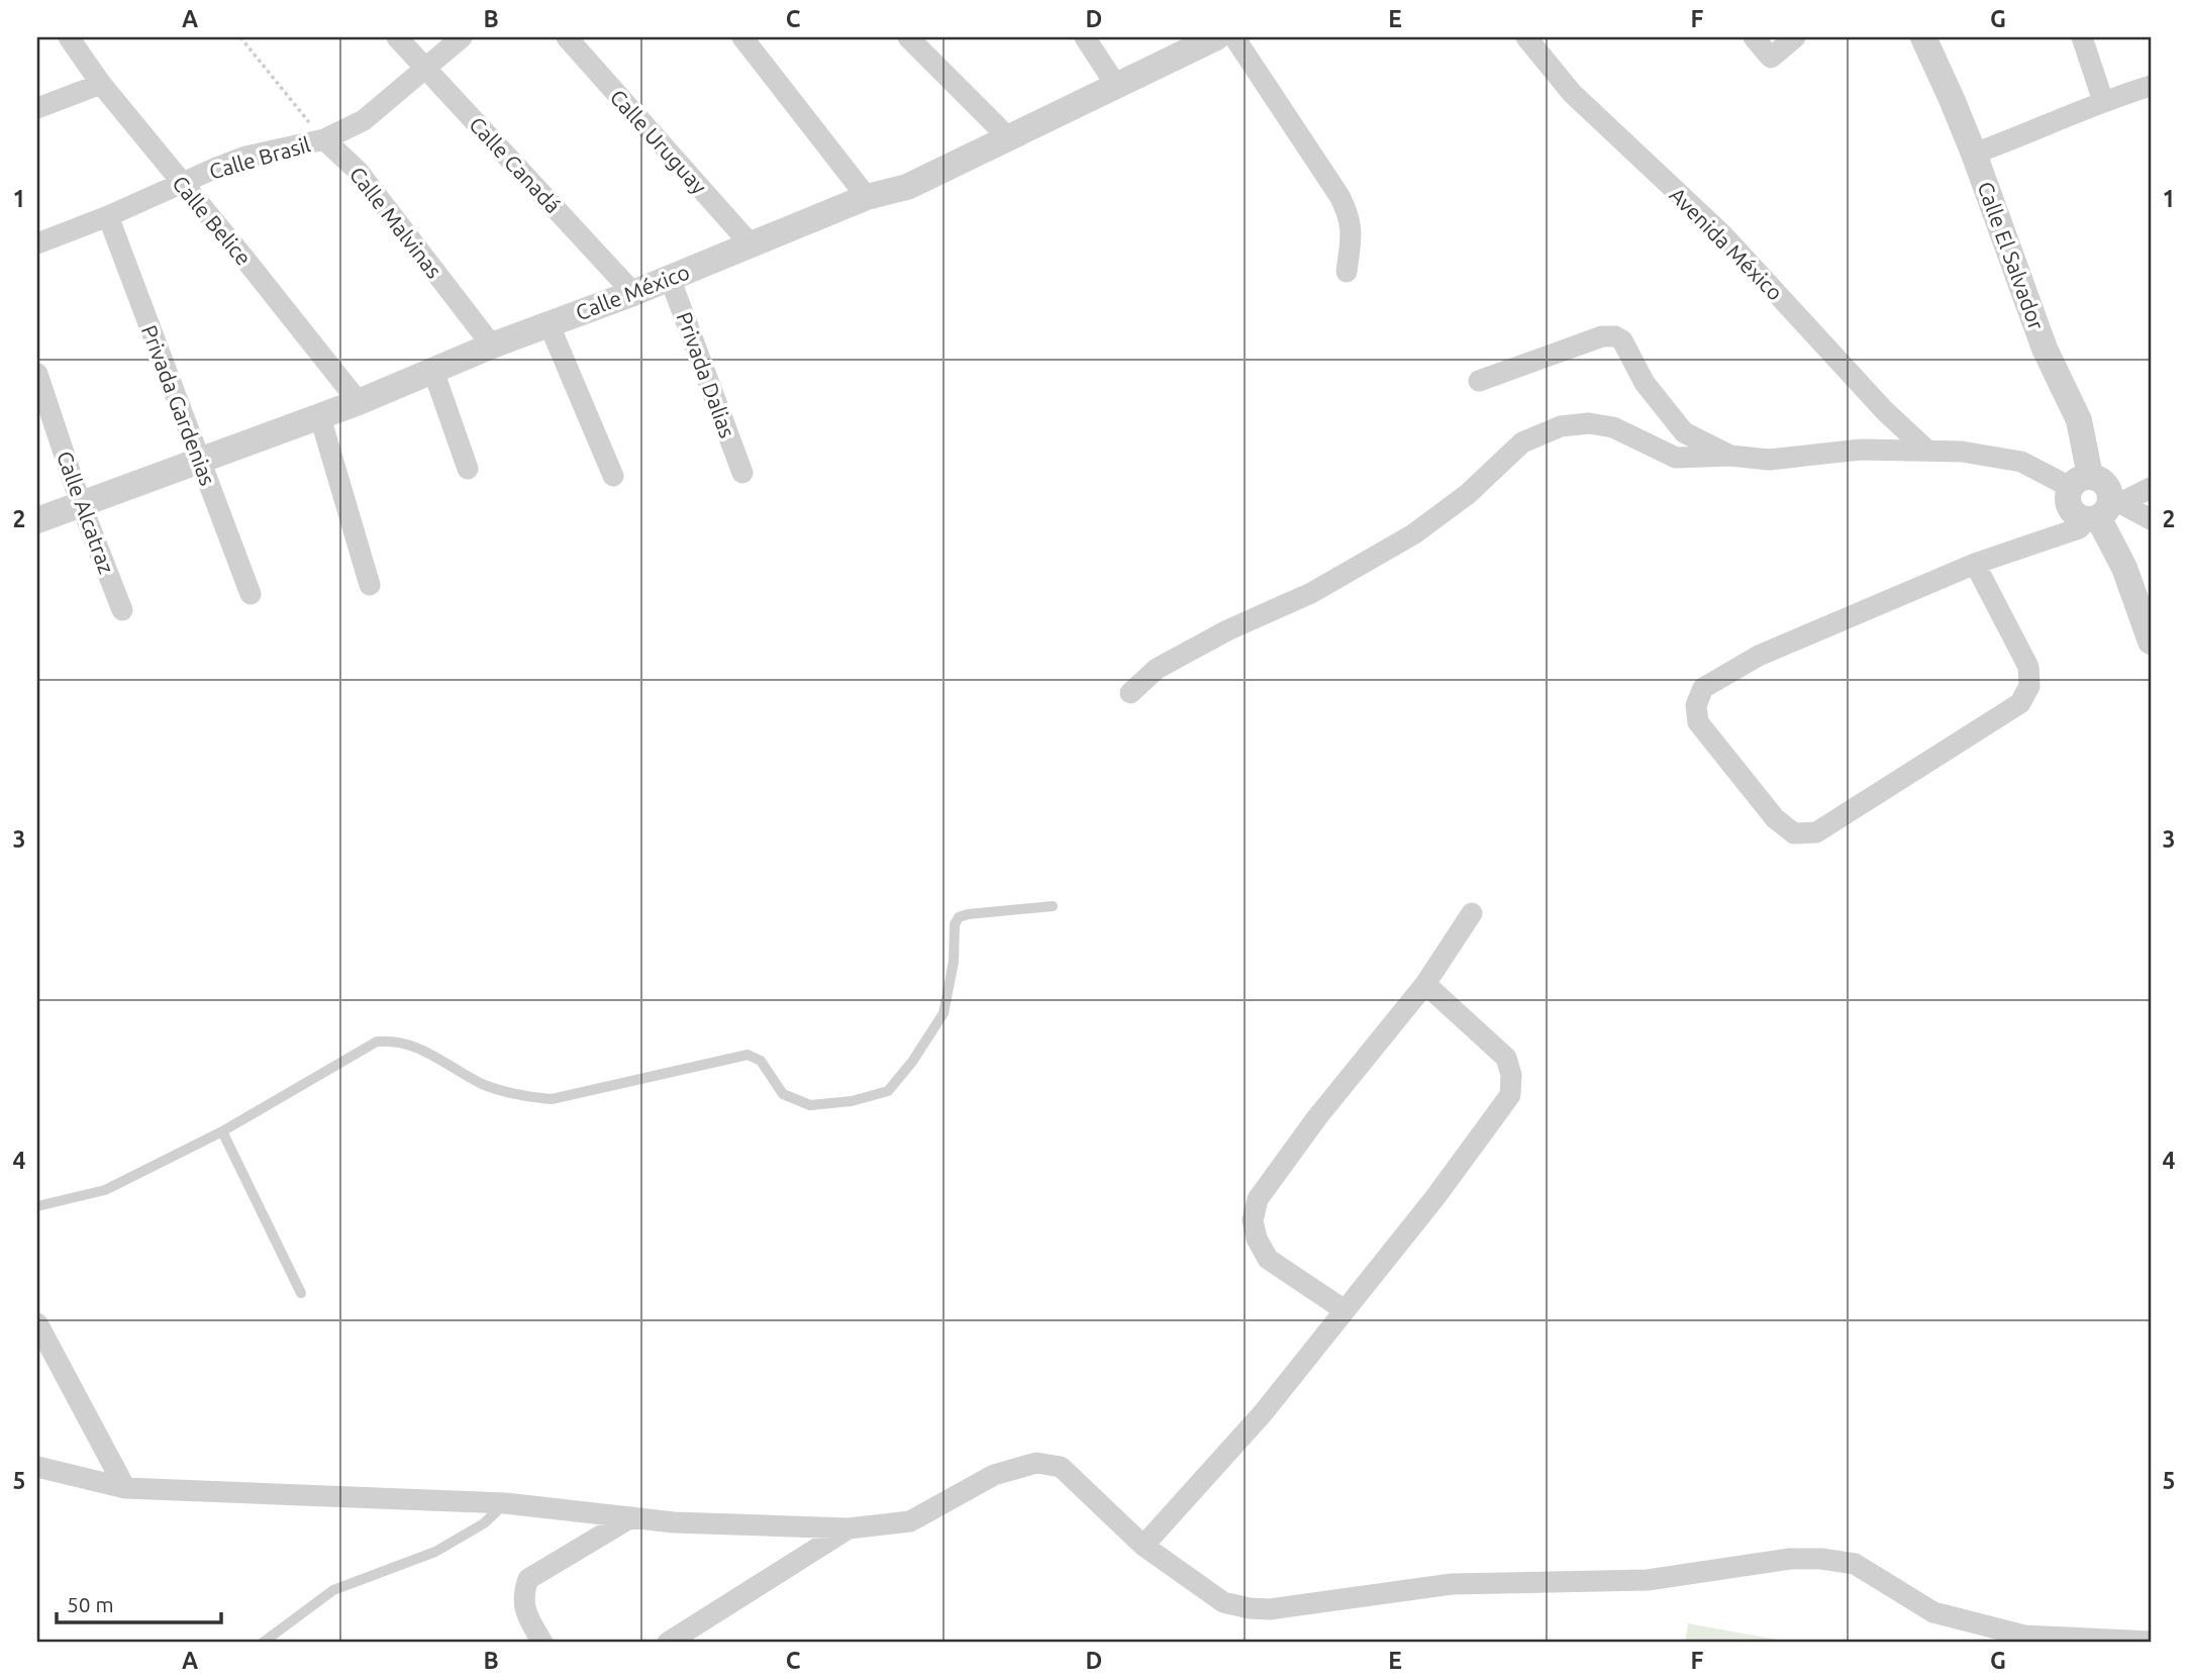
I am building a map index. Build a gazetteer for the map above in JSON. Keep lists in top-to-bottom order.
{
  "streets": {
    "street": [
      "Calle Uruguay",
      "Calle Brasil",
      "Calle Canadá",
      "Calle Belice",
      "Calle Malvinas",
      "Avenida México",
      "Calle El Salvador",
      "Calle México",
      "Privada Dalias",
      "Privada Gardenias",
      "Calle Alcatraz"
    ]
  },
  "crossings": [
    ["Calle Uruguay", "Calle México"],
    ["Calle Brasil", "Calle Canadá"],
    ["Calle Brasil", "Calle Belice"],
    ["Calle Brasil", "Calle Malvinas"],
    ["Calle Brasil", "Privada Gardenias"],
    ["Calle Canadá", "Calle México"],
    ["Calle Belice", "Calle México"],
    ["Calle Malvinas", "Calle México"],
    ["Calle México", "Privada Dalias"],
    ["Calle México", "Privada Gardenias"],
    ["Calle México", "Calle Alcatraz"]
  ],
  "scale_bar": "50 m",
  "grid": {
    "columns": [
      "A",
      "B",
      "C",
      "D",
      "E",
      "F",
      "G"
    ],
    "rows": [
      "1",
      "2",
      "3",
      "4",
      "5"
    ]
  }
}
